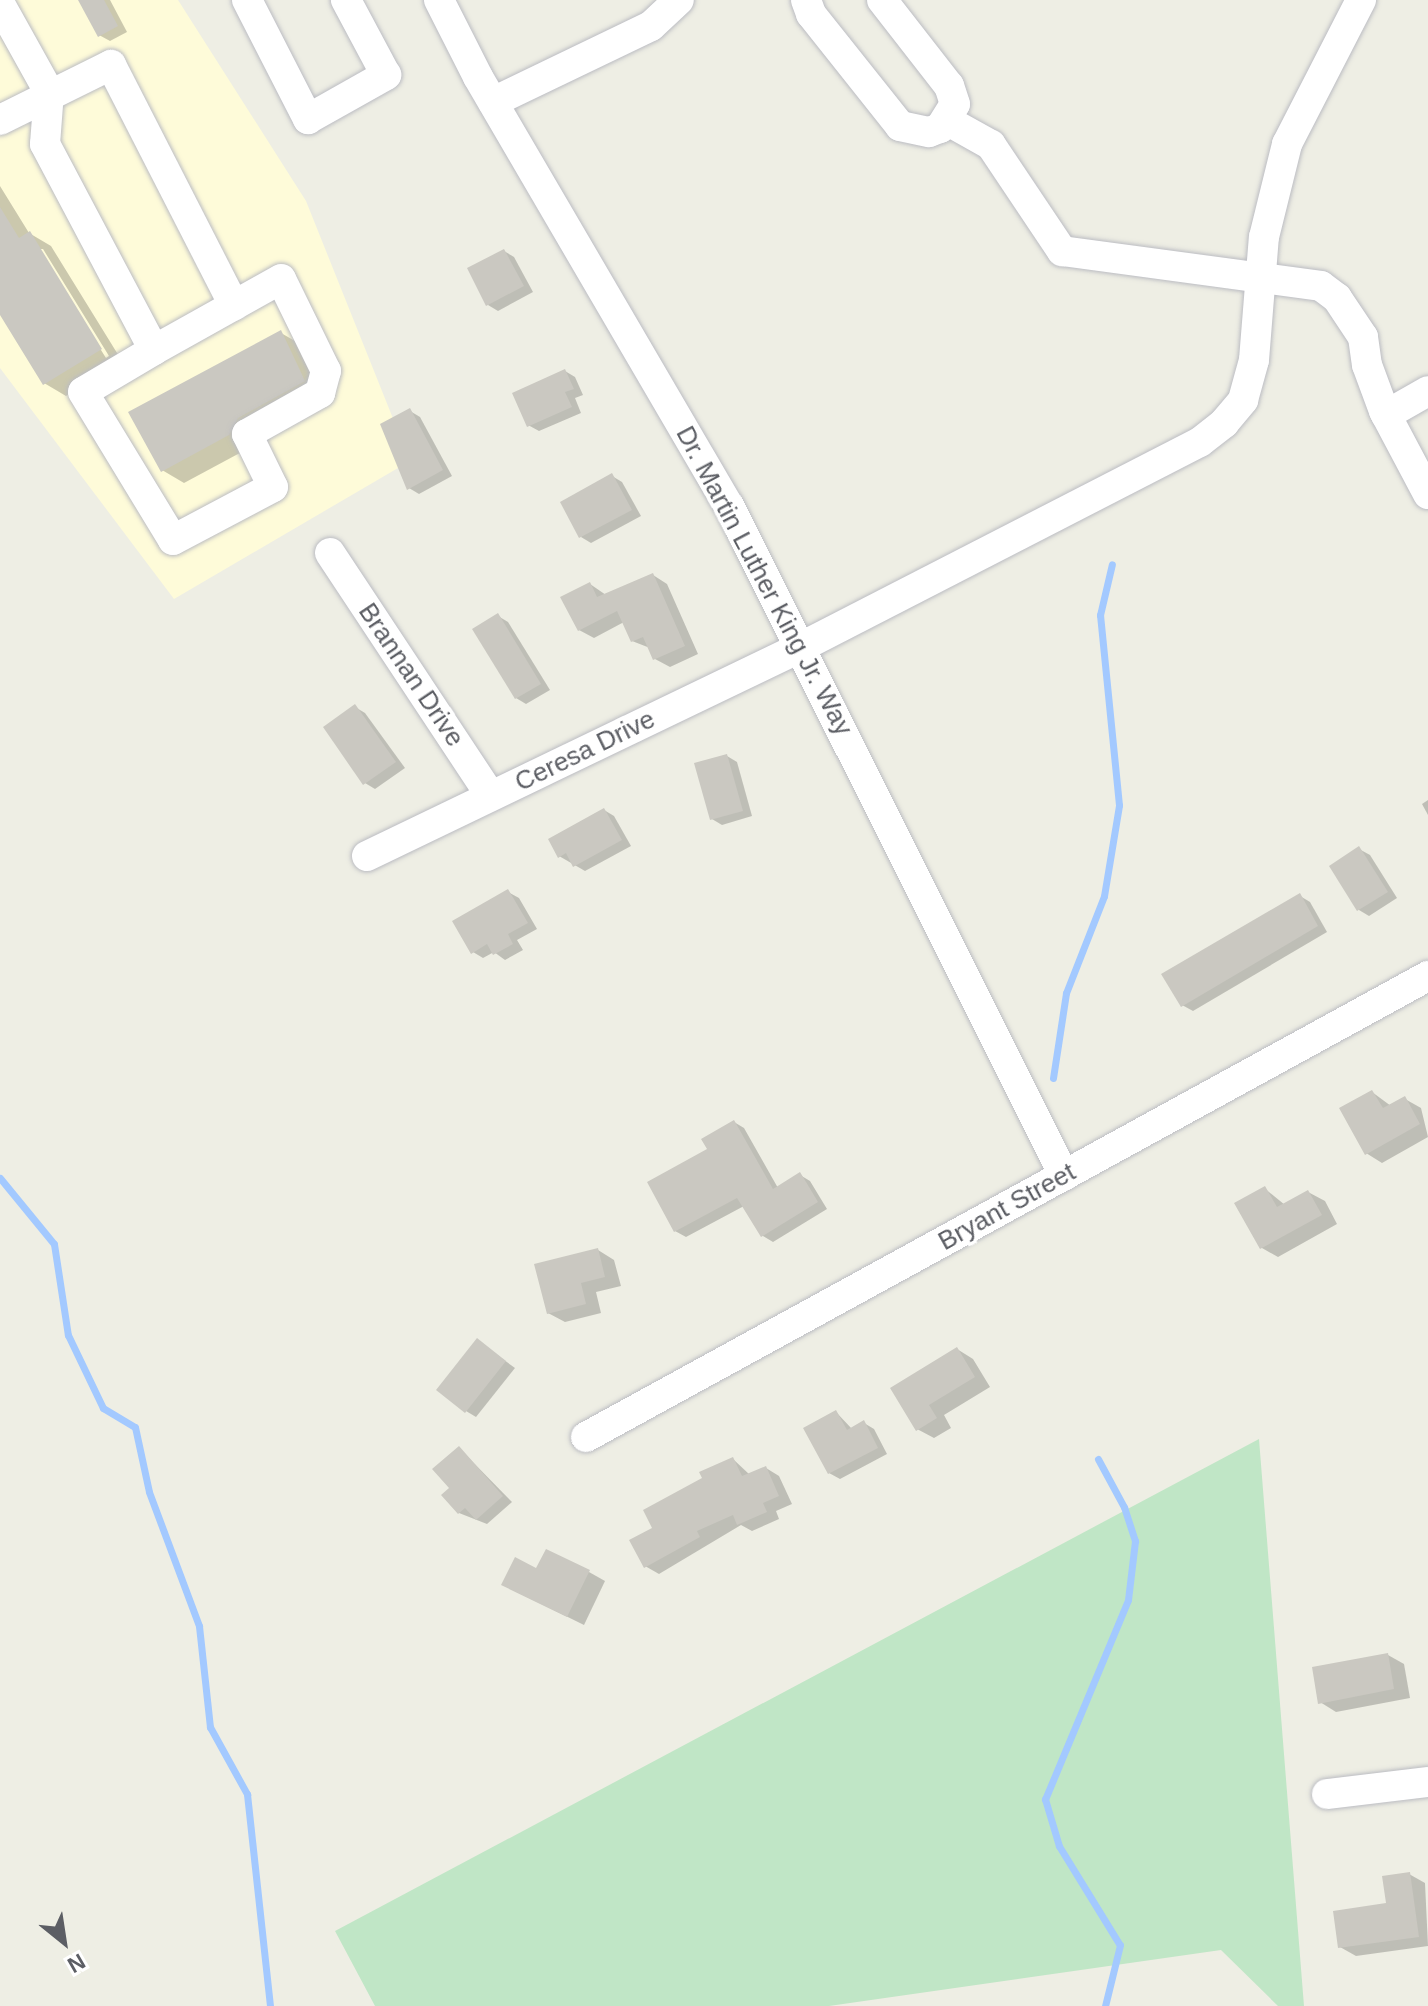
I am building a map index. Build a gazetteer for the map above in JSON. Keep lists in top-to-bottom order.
{
  "streets": {
    "street": [
      "Dr. Martin Luther King Jr. Way",
      "Brannan Drive",
      "Ceresa Drive",
      "Bryant Street"
    ]
  },
  "crossings": [
    ["Dr. Martin Luther King Jr. Way", "Ceresa Drive"],
    ["Dr. Martin Luther King Jr. Way", "Bryant Street"],
    ["Brannan Drive", "Ceresa Drive"]
  ],
  "north": "bottom right"
}
